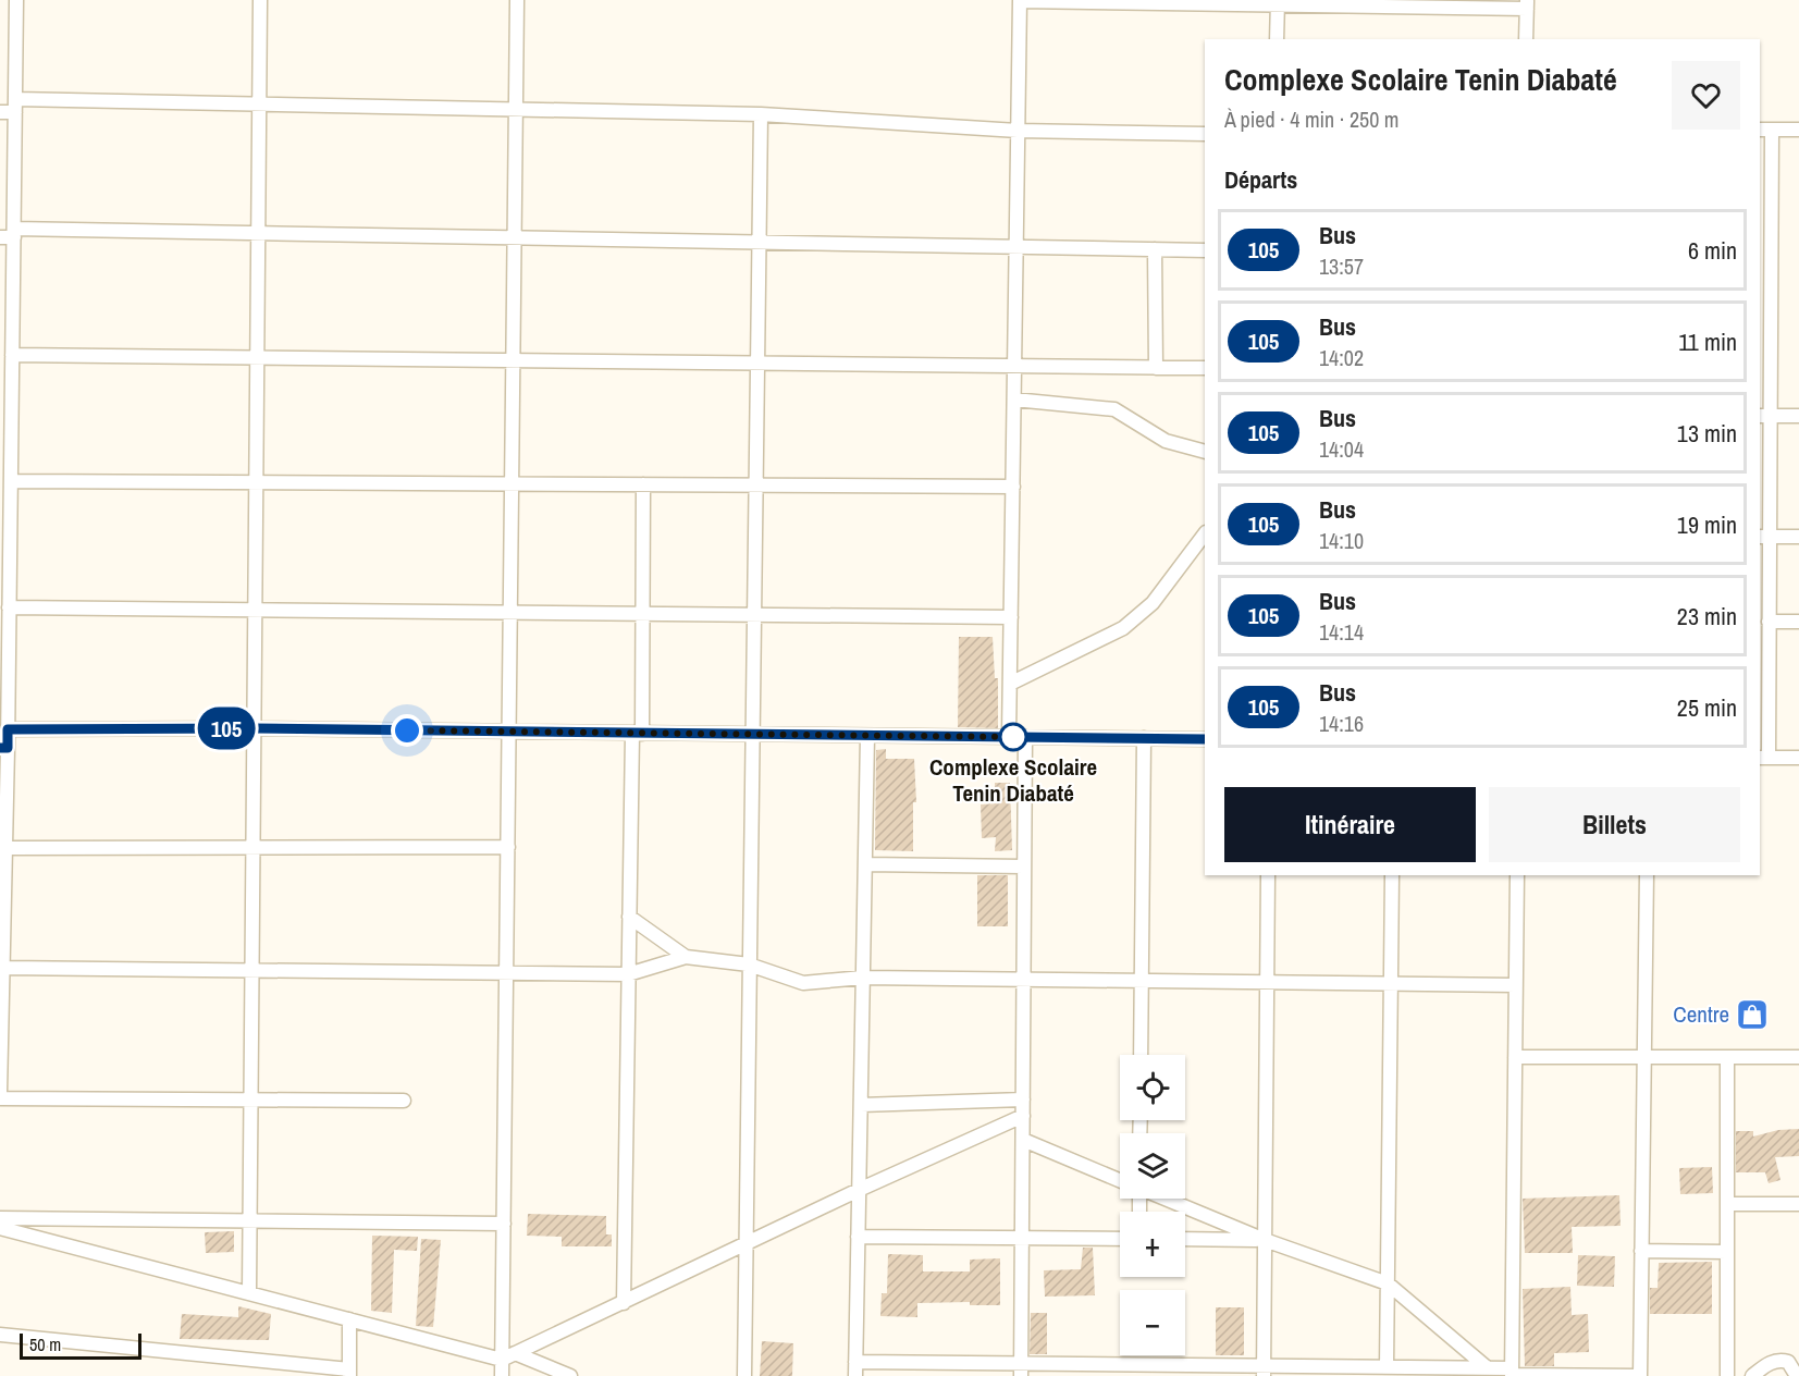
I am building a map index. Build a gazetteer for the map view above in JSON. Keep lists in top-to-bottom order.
{
  "places": {
    "other": ["Complexe Scolaire Tenin Diabaté"],
    "shop": ["Centre"]
  },
  "lines": ["bus line 105"],
  "scale_bar": "50 m",
  "page": {
    "on_map": "105",
    "heading": [
      ["Complexe Scolaire Tenin Diabaté", "À pied · 4 min · 250 m"],
      "Départs"
    ],
    "list": [
      {
        "mark": "105",
        "name": "Bus",
        "note": "13:57",
        "value": "6 min"
      },
      {
        "mark": "105",
        "name": "Bus",
        "note": "14:02",
        "value": "11 min"
      },
      {
        "mark": "105",
        "name": "Bus",
        "note": "14:04",
        "value": "13 min"
      },
      {
        "mark": "105",
        "name": "Bus",
        "note": "14:10",
        "value": "19 min"
      },
      {
        "mark": "105",
        "name": "Bus",
        "note": "14:14",
        "value": "23 min"
      },
      {
        "mark": "105",
        "name": "Bus",
        "note": "14:16",
        "value": "25 min"
      }
    ],
    "buttons": ["Itinéraire", "Billets"],
    "map_buttons": ["+", "−"],
    "scale": "50 m"
  }
}
